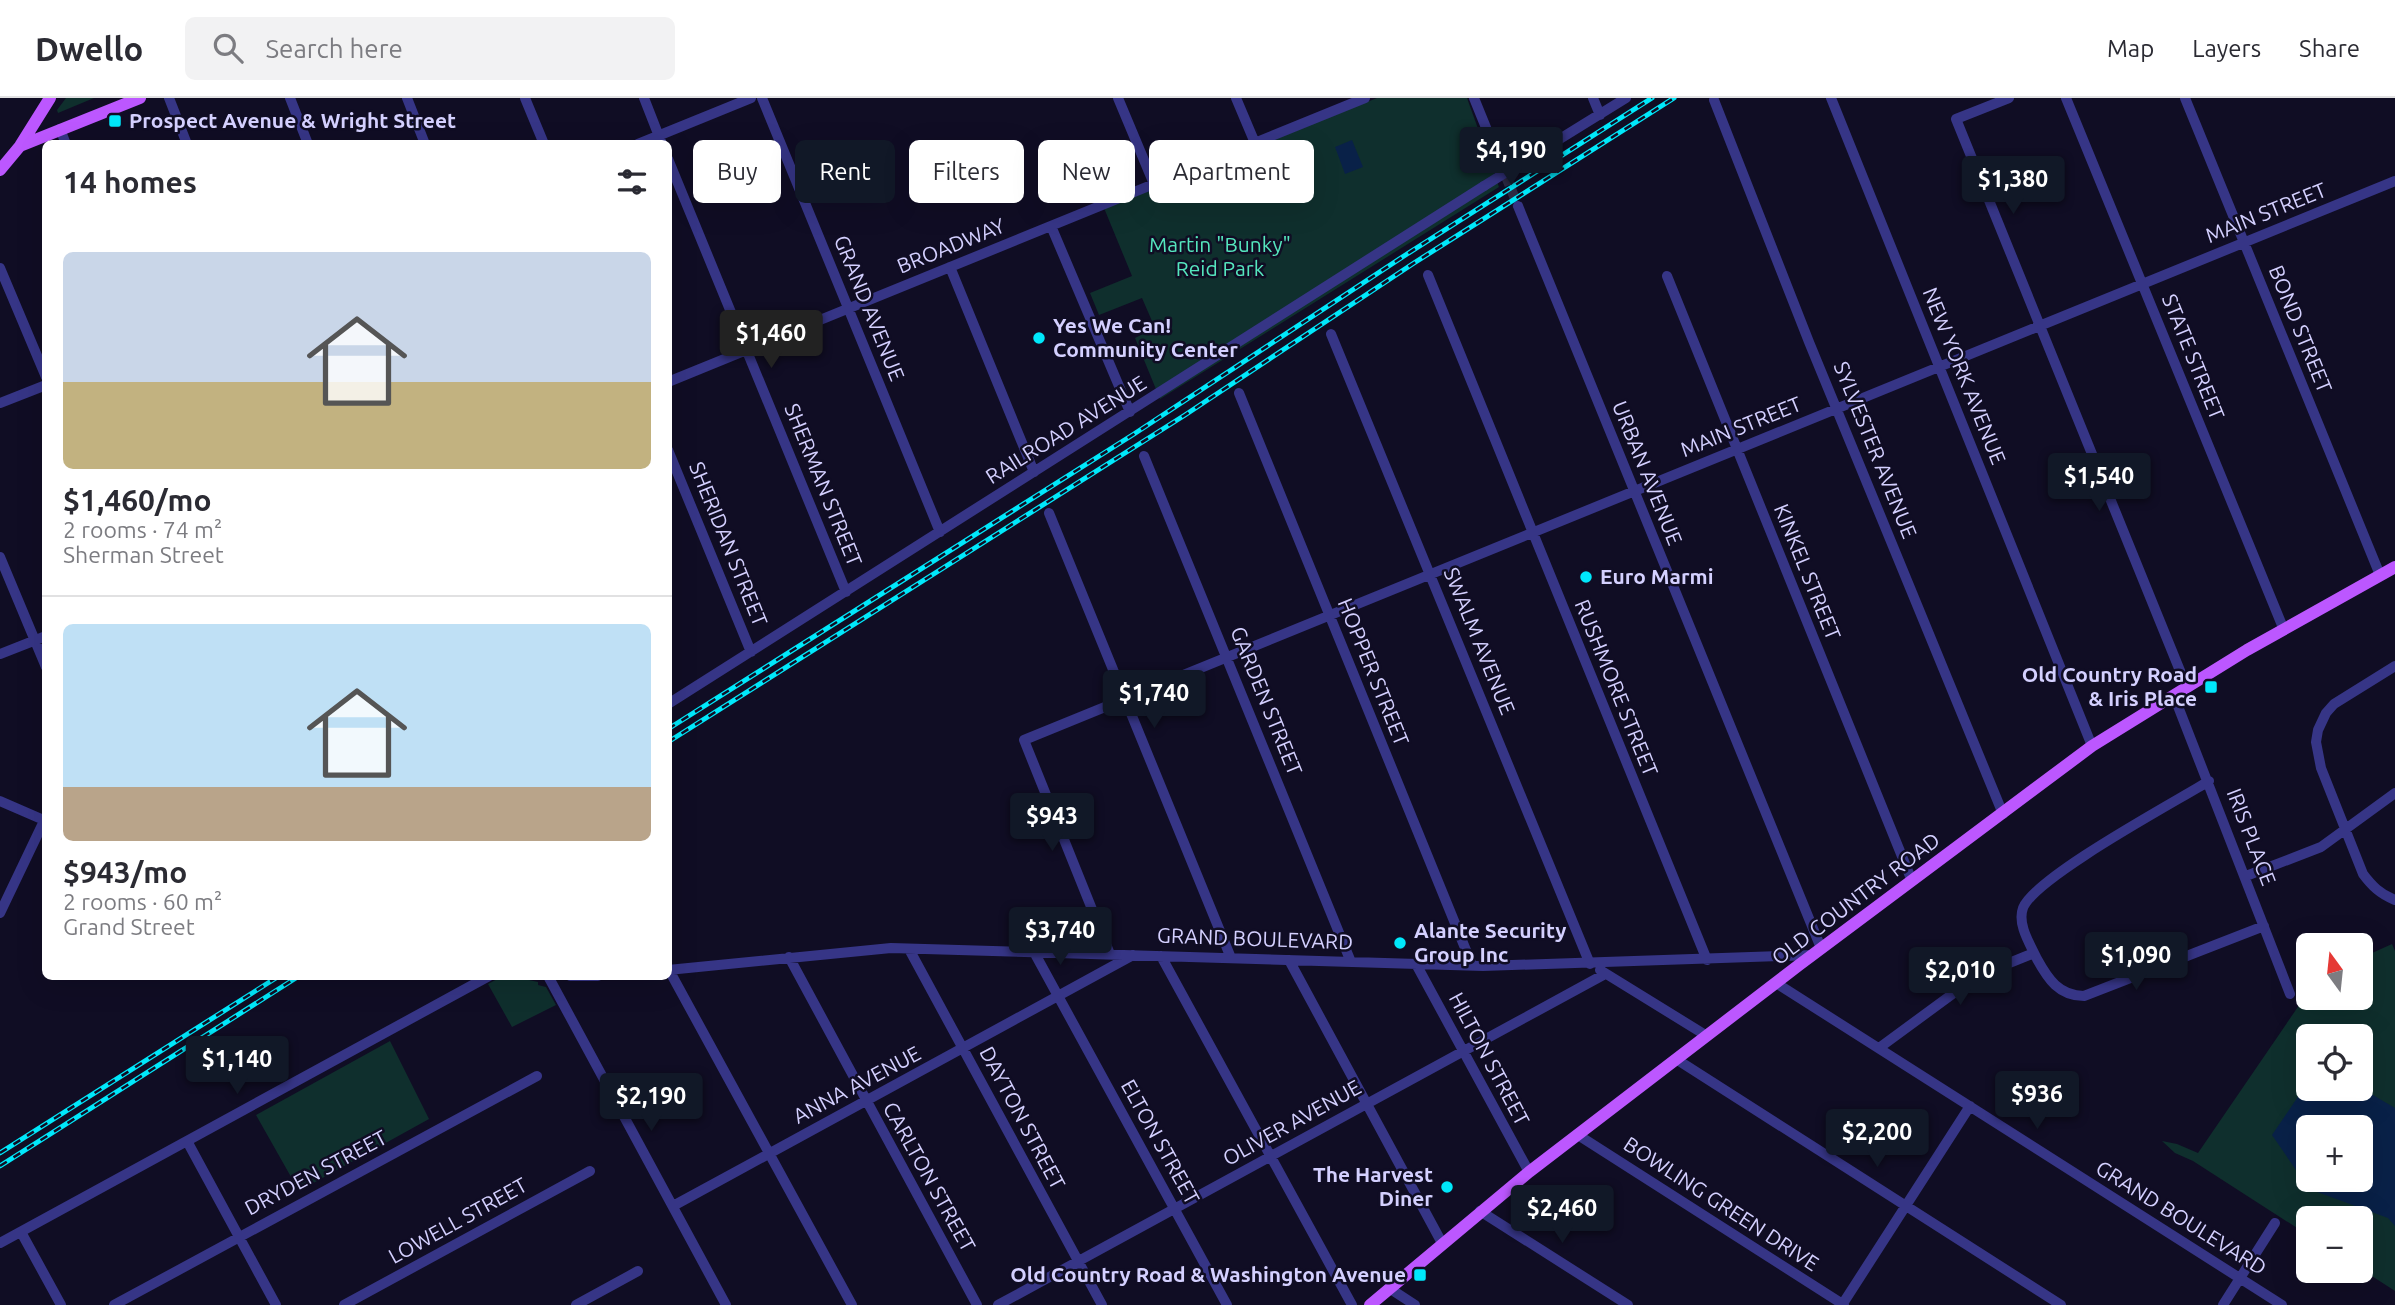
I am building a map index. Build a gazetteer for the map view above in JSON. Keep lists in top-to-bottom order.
{
  "streets": {
    "main road": ["OLD COUNTRY ROAD"],
    "street": [
      "MAIN STREET",
      "BROADWAY",
      "GRAND AVENUE",
      "BOND STREET",
      "STATE STREET",
      "NEW YORK AVENUE",
      "RAILROAD AVENUE",
      "SYLVESTER AVENUE",
      "URBAN AVENUE",
      "SHERMAN STREET",
      "SHERIDAN STREET",
      "KINKEL STREET",
      "SWALM AVENUE",
      "HOPPER STREET",
      "RUSHMORE STREET",
      "GARDEN STREET",
      "IRIS PLACE",
      "GRAND BOULEVARD",
      "HILTON STREET",
      "ANNA AVENUE",
      "DAYTON STREET",
      "OLIVER AVENUE",
      "ELTON STREET",
      "DRYDEN STREET",
      "CARLTON STREET",
      "BOWLING GREEN DRIVE",
      "LOWELL STREET"
    ]
  },
  "crossings": [
    ["MAIN STREET", "BOND STREET"],
    ["MAIN STREET", "STATE STREET"],
    ["MAIN STREET", "NEW YORK AVENUE"],
    ["MAIN STREET", "SYLVESTER AVENUE"],
    ["MAIN STREET", "URBAN AVENUE"],
    ["MAIN STREET", "KINKEL STREET"],
    ["MAIN STREET", "SWALM AVENUE"],
    ["MAIN STREET", "HOPPER STREET"],
    ["MAIN STREET", "RUSHMORE STREET"],
    ["MAIN STREET", "GARDEN STREET"],
    ["MAIN STREET", "GRAND BOULEVARD"],
    ["BROADWAY", "GRAND AVENUE"],
    ["BROADWAY", "SHERMAN STREET"],
    ["GRAND AVENUE", "RAILROAD AVENUE"],
    ["BOND STREET", "OLD COUNTRY ROAD"],
    ["STATE STREET", "OLD COUNTRY ROAD"],
    ["NEW YORK AVENUE", "OLD COUNTRY ROAD"],
    ["RAILROAD AVENUE", "SHERMAN STREET"],
    ["RAILROAD AVENUE", "SHERIDAN STREET"],
    ["SYLVESTER AVENUE", "OLD COUNTRY ROAD"],
    ["URBAN AVENUE", "OLD COUNTRY ROAD"],
    ["URBAN AVENUE", "GRAND BOULEVARD"],
    ["KINKEL STREET", "OLD COUNTRY ROAD"],
    ["SWALM AVENUE", "GRAND BOULEVARD"],
    ["HOPPER STREET", "GRAND BOULEVARD"],
    ["RUSHMORE STREET", "GRAND BOULEVARD"],
    ["GARDEN STREET", "GRAND BOULEVARD"],
    ["IRIS PLACE", "OLD COUNTRY ROAD"],
    ["OLD COUNTRY ROAD", "GRAND BOULEVARD"],
    ["OLD COUNTRY ROAD", "HILTON STREET"],
    ["OLD COUNTRY ROAD", "BOWLING GREEN DRIVE"],
    ["GRAND BOULEVARD", "HILTON STREET"],
    ["GRAND BOULEVARD", "ANNA AVENUE"],
    ["GRAND BOULEVARD", "DAYTON STREET"],
    ["GRAND BOULEVARD", "CARLTON STREET"],
    ["HILTON STREET", "OLIVER AVENUE"],
    ["ANNA AVENUE", "DAYTON STREET"],
    ["ANNA AVENUE", "ELTON STREET"],
    ["ANNA AVENUE", "CARLTON STREET"],
    ["DAYTON STREET", "OLIVER AVENUE"],
    ["OLIVER AVENUE", "ELTON STREET"]
  ],
  "parks": ["Martin \"Bunky\" Reid Park"],
  "places": {
    "transit": ["Prospect Avenue & Wright Street", "Old Country Road & Iris Place", "Old Country Road & Washington Avenue"],
    "other": [
      "Yes We Can! Community Center",
      "Euro Marmi",
      "Alante Security Group Inc",
      "The Harvest Diner"
    ]
  },
  "north": "top",
  "page": {
    "header": "Dwello",
    "search": "Search here",
    "nav": ["Map", "Layers", "Share"],
    "price": [
      "$4,190",
      "$1,380",
      "$1,460",
      "$1,540",
      "$1,740",
      "$943",
      "$3,740",
      "$1,090",
      "$2,010",
      "$1,140",
      "$936",
      "$2,190",
      "$2,200",
      "$2,460"
    ],
    "chip": [
      "Buy",
      "Rent",
      "Filters",
      "New",
      "Apartment"
    ],
    "heading": "14 homes",
    "list": [
      {
        "name": "$1,460/mo",
        "note": "2 rooms · 74 m² · Sherman Street"
      },
      {
        "name": "$943/mo",
        "note": "2 rooms · 60 m² · Grand Street"
      }
    ],
    "map_buttons": ["+", "−"]
  }
}
